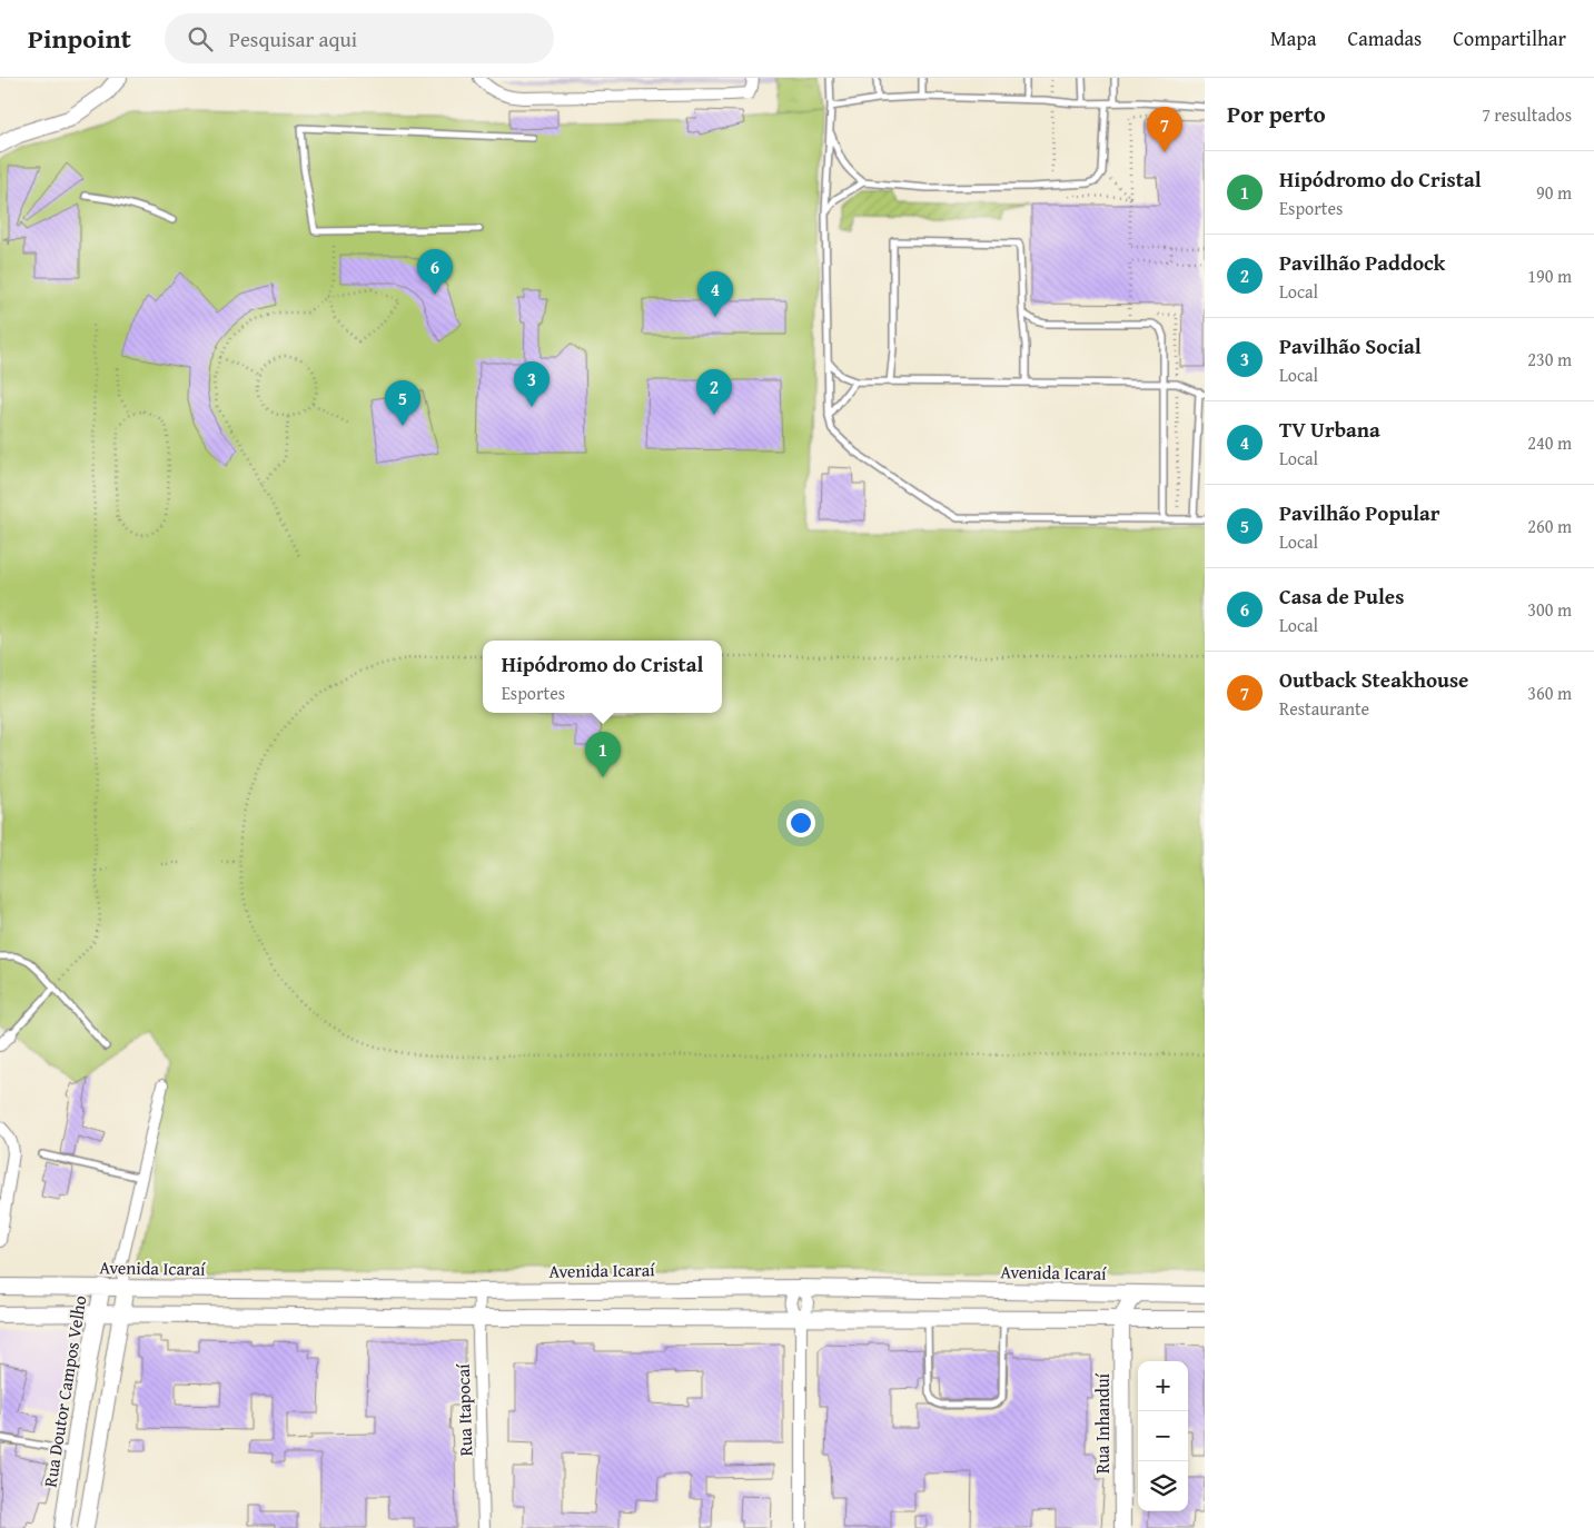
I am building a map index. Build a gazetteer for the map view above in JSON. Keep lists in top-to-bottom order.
{
  "streets": {
    "main road": ["Avenida Icaraí", "Rua Doutor Campos Velho", "Rua Inhanduí"],
    "street": ["Rua Itapocaí"]
  },
  "crossings": [
    ["Avenida Icaraí", "Rua Doutor Campos Velho"],
    ["Avenida Icaraí", "Rua Itapocaí"]
  ],
  "page": {
    "header": "Pinpoint",
    "search": "Pesquisar aqui",
    "nav": ["Mapa", "Camadas", "Compartilhar"],
    "heading": ["Por perto", "7 resultados"],
    "pins": [
      "7",
      "6",
      "4",
      "3",
      "2",
      "5",
      "1"
    ],
    "list": [
      {
        "mark": "1",
        "name": "Hipódromo do Cristal",
        "note": "Esportes",
        "value": "90 m"
      },
      {
        "mark": "2",
        "name": "Pavilhão Paddock",
        "note": "Local",
        "value": "190 m"
      },
      {
        "mark": "3",
        "name": "Pavilhão Social",
        "note": "Local",
        "value": "230 m"
      },
      {
        "mark": "4",
        "name": "TV Urbana",
        "note": "Local",
        "value": "240 m"
      },
      {
        "mark": "5",
        "name": "Pavilhão Popular",
        "note": "Local",
        "value": "260 m"
      },
      {
        "mark": "6",
        "name": "Casa de Pules",
        "note": "Local",
        "value": "300 m"
      },
      {
        "mark": "7",
        "name": "Outback Steakhouse",
        "note": "Restaurante",
        "value": "360 m"
      }
    ],
    "popup": ["Hipódromo do Cristal", "Esportes"],
    "map_buttons": ["+", "−"]
  }
}
